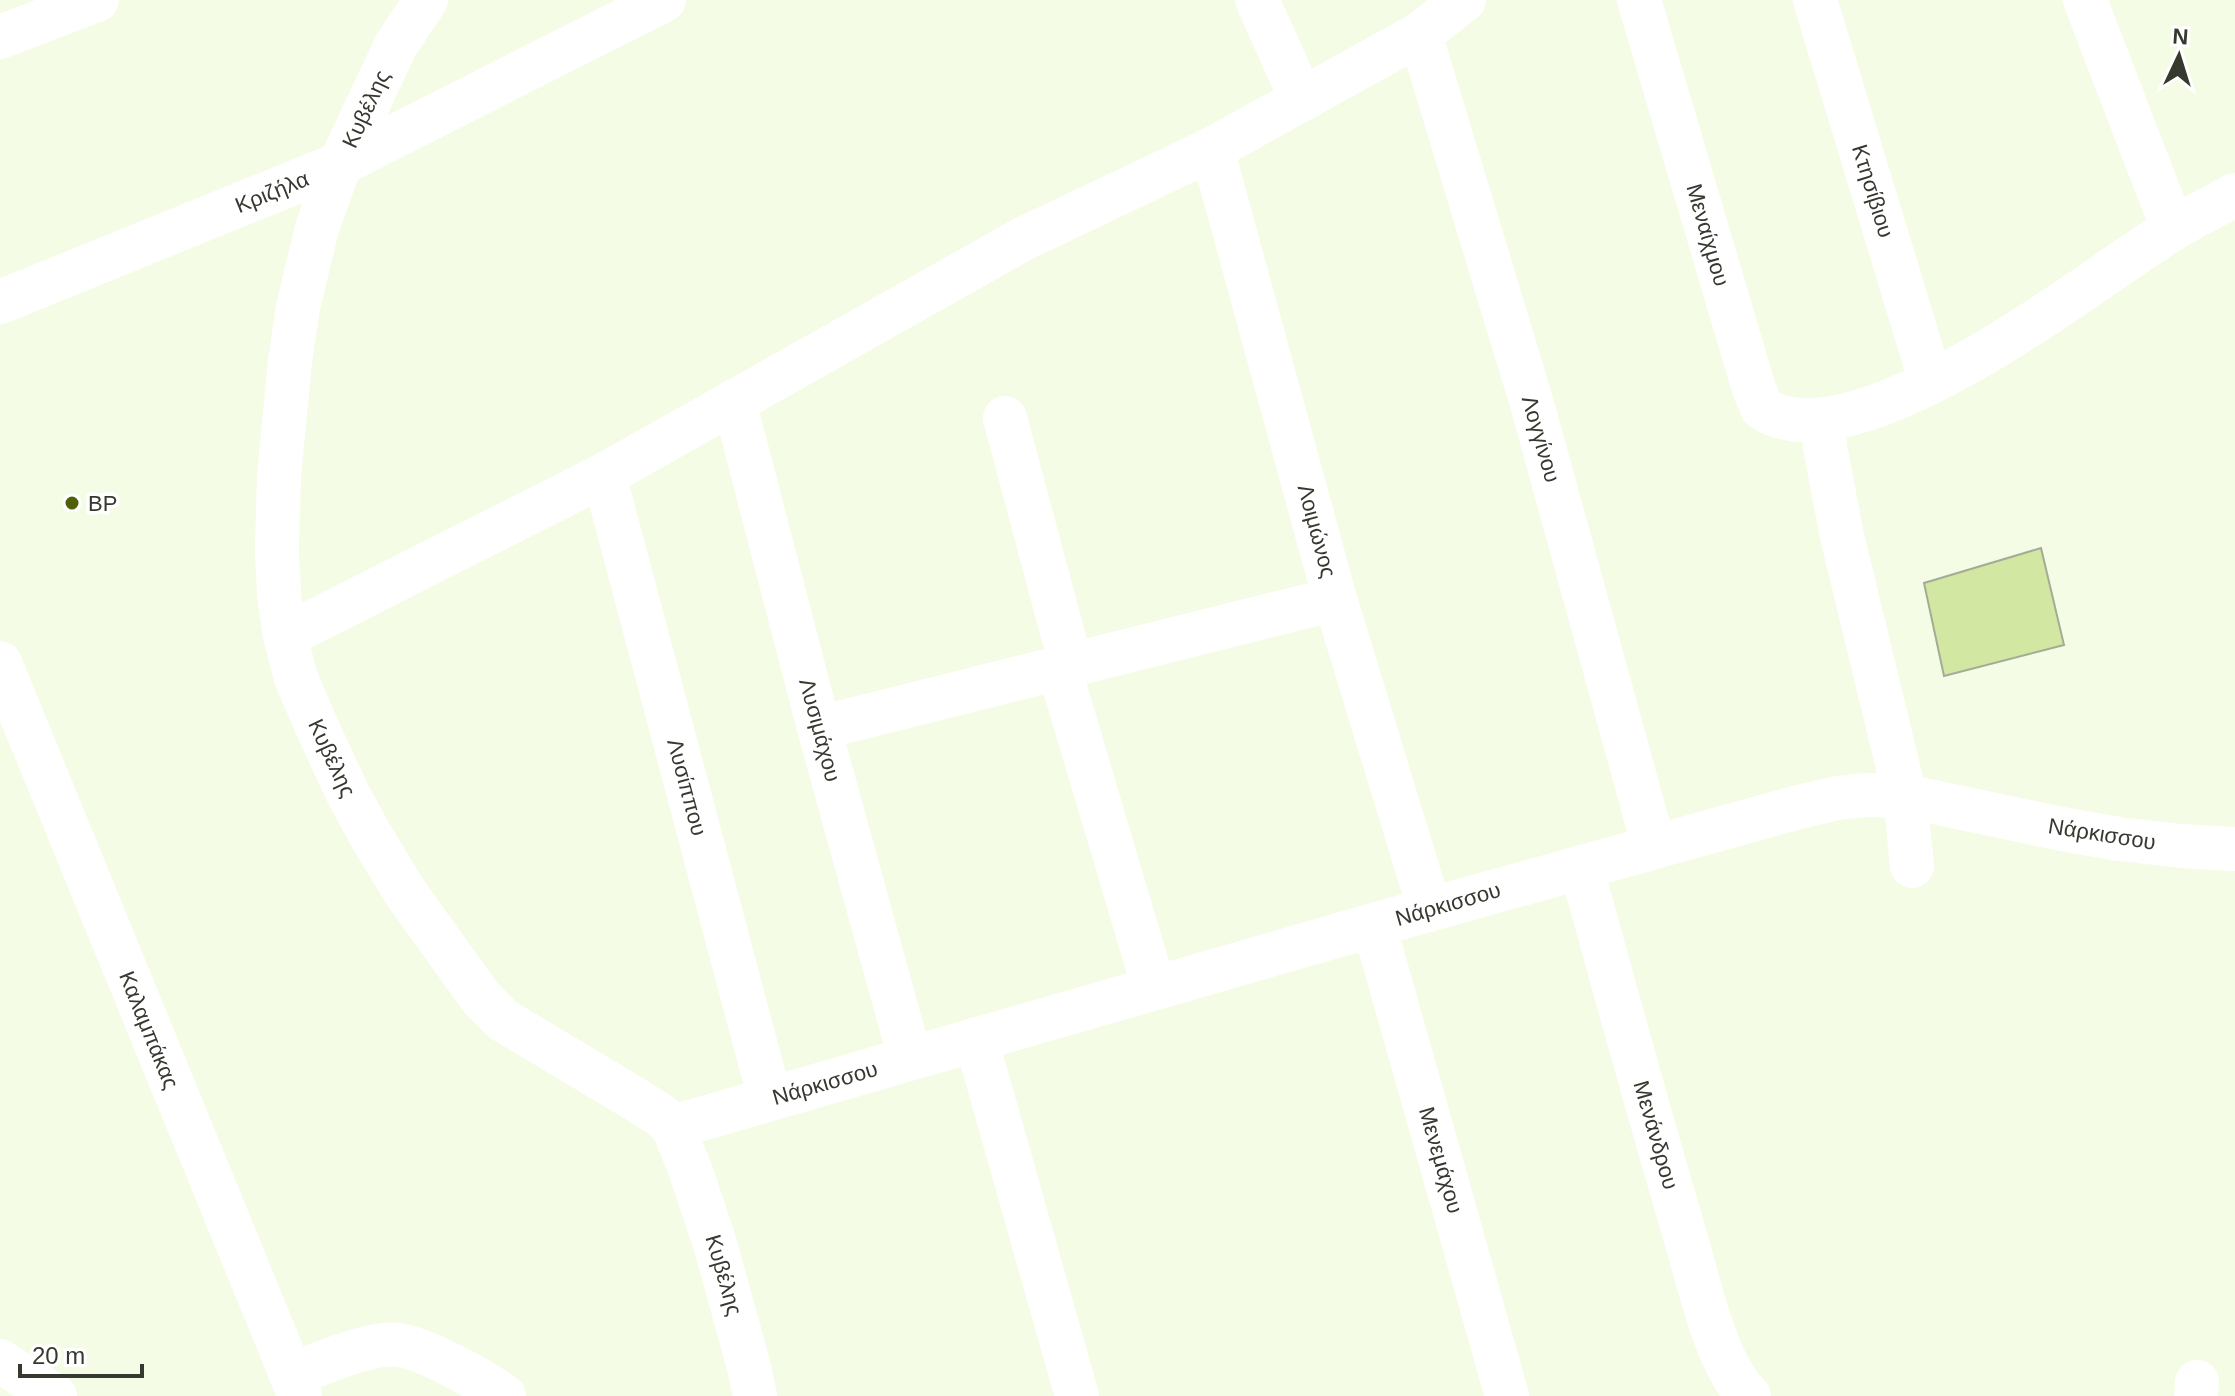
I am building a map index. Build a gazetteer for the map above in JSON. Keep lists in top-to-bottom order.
{
  "streets": {
    "street": [
      "Κυβέλης",
      "Κτησίβιου",
      "Κριζήλα",
      "Μεναίχμου",
      "Λογγίνου",
      "Λοιμώνος",
      "Λυσιμάχου",
      "Λυσίππου",
      "Νάρκισσου",
      "Καλαμπάκας",
      "Μενάνδρου",
      "Μενεμάχου"
    ]
  },
  "crossings": [
    ["Κυβέλης", "Κριζήλα"],
    ["Κυβέλης", "Νάρκισσου"],
    ["Κτησίβιου", "Μεναίχμου"],
    ["Λογγίνου", "Νάρκισσου"],
    ["Λοιμώνος", "Νάρκισσου"],
    ["Λυσιμάχου", "Νάρκισσου"],
    ["Λυσίππου", "Νάρκισσου"],
    ["Νάρκισσου", "Μενάνδρου"],
    ["Νάρκισσου", "Μενεμάχου"]
  ],
  "places": ["BP"],
  "scale_bar": "20 m",
  "north": "top"
}
